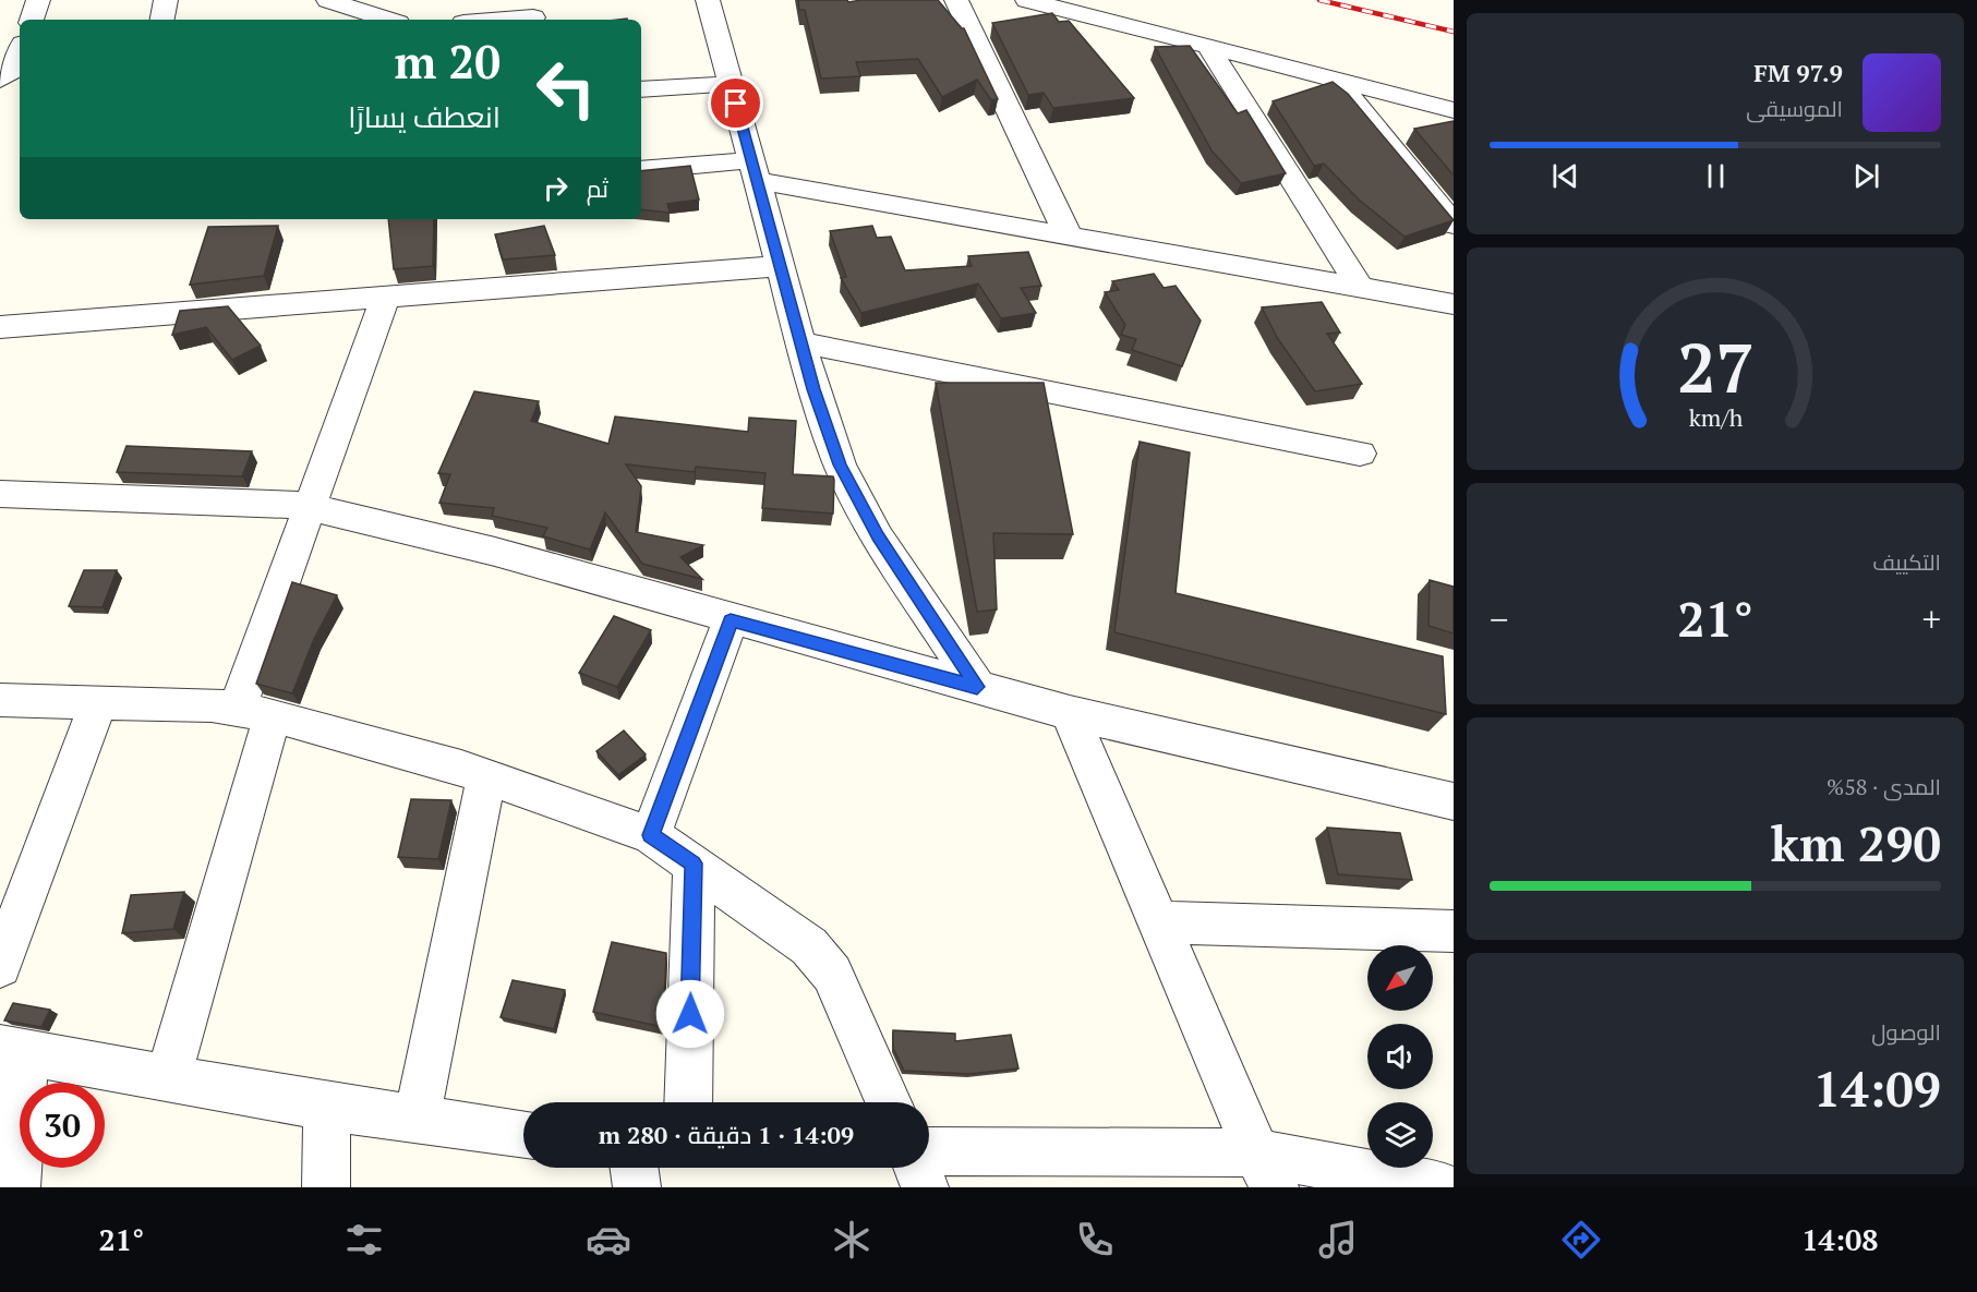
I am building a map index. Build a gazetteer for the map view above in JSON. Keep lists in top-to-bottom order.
{
  "north": "bottom left",
  "page": {
    "turn": ["20 m", "انعطف يسارًا"],
    "song": ["97.9 FM", "الموسيقى"],
    "then": "ثم",
    "tile": [
      "التكييف",
      ["المدى · 58%", "290 km"],
      ["الوصول", "14:09"]
    ],
    "heat": ["−", "21°", "+"],
    "limit": "30",
    "trip": "14:09 · 1 دقيقة · 280 m",
    "tabs": ["14:08", "21°"],
    "gauge": ["27", "km/h"]
  }
}
